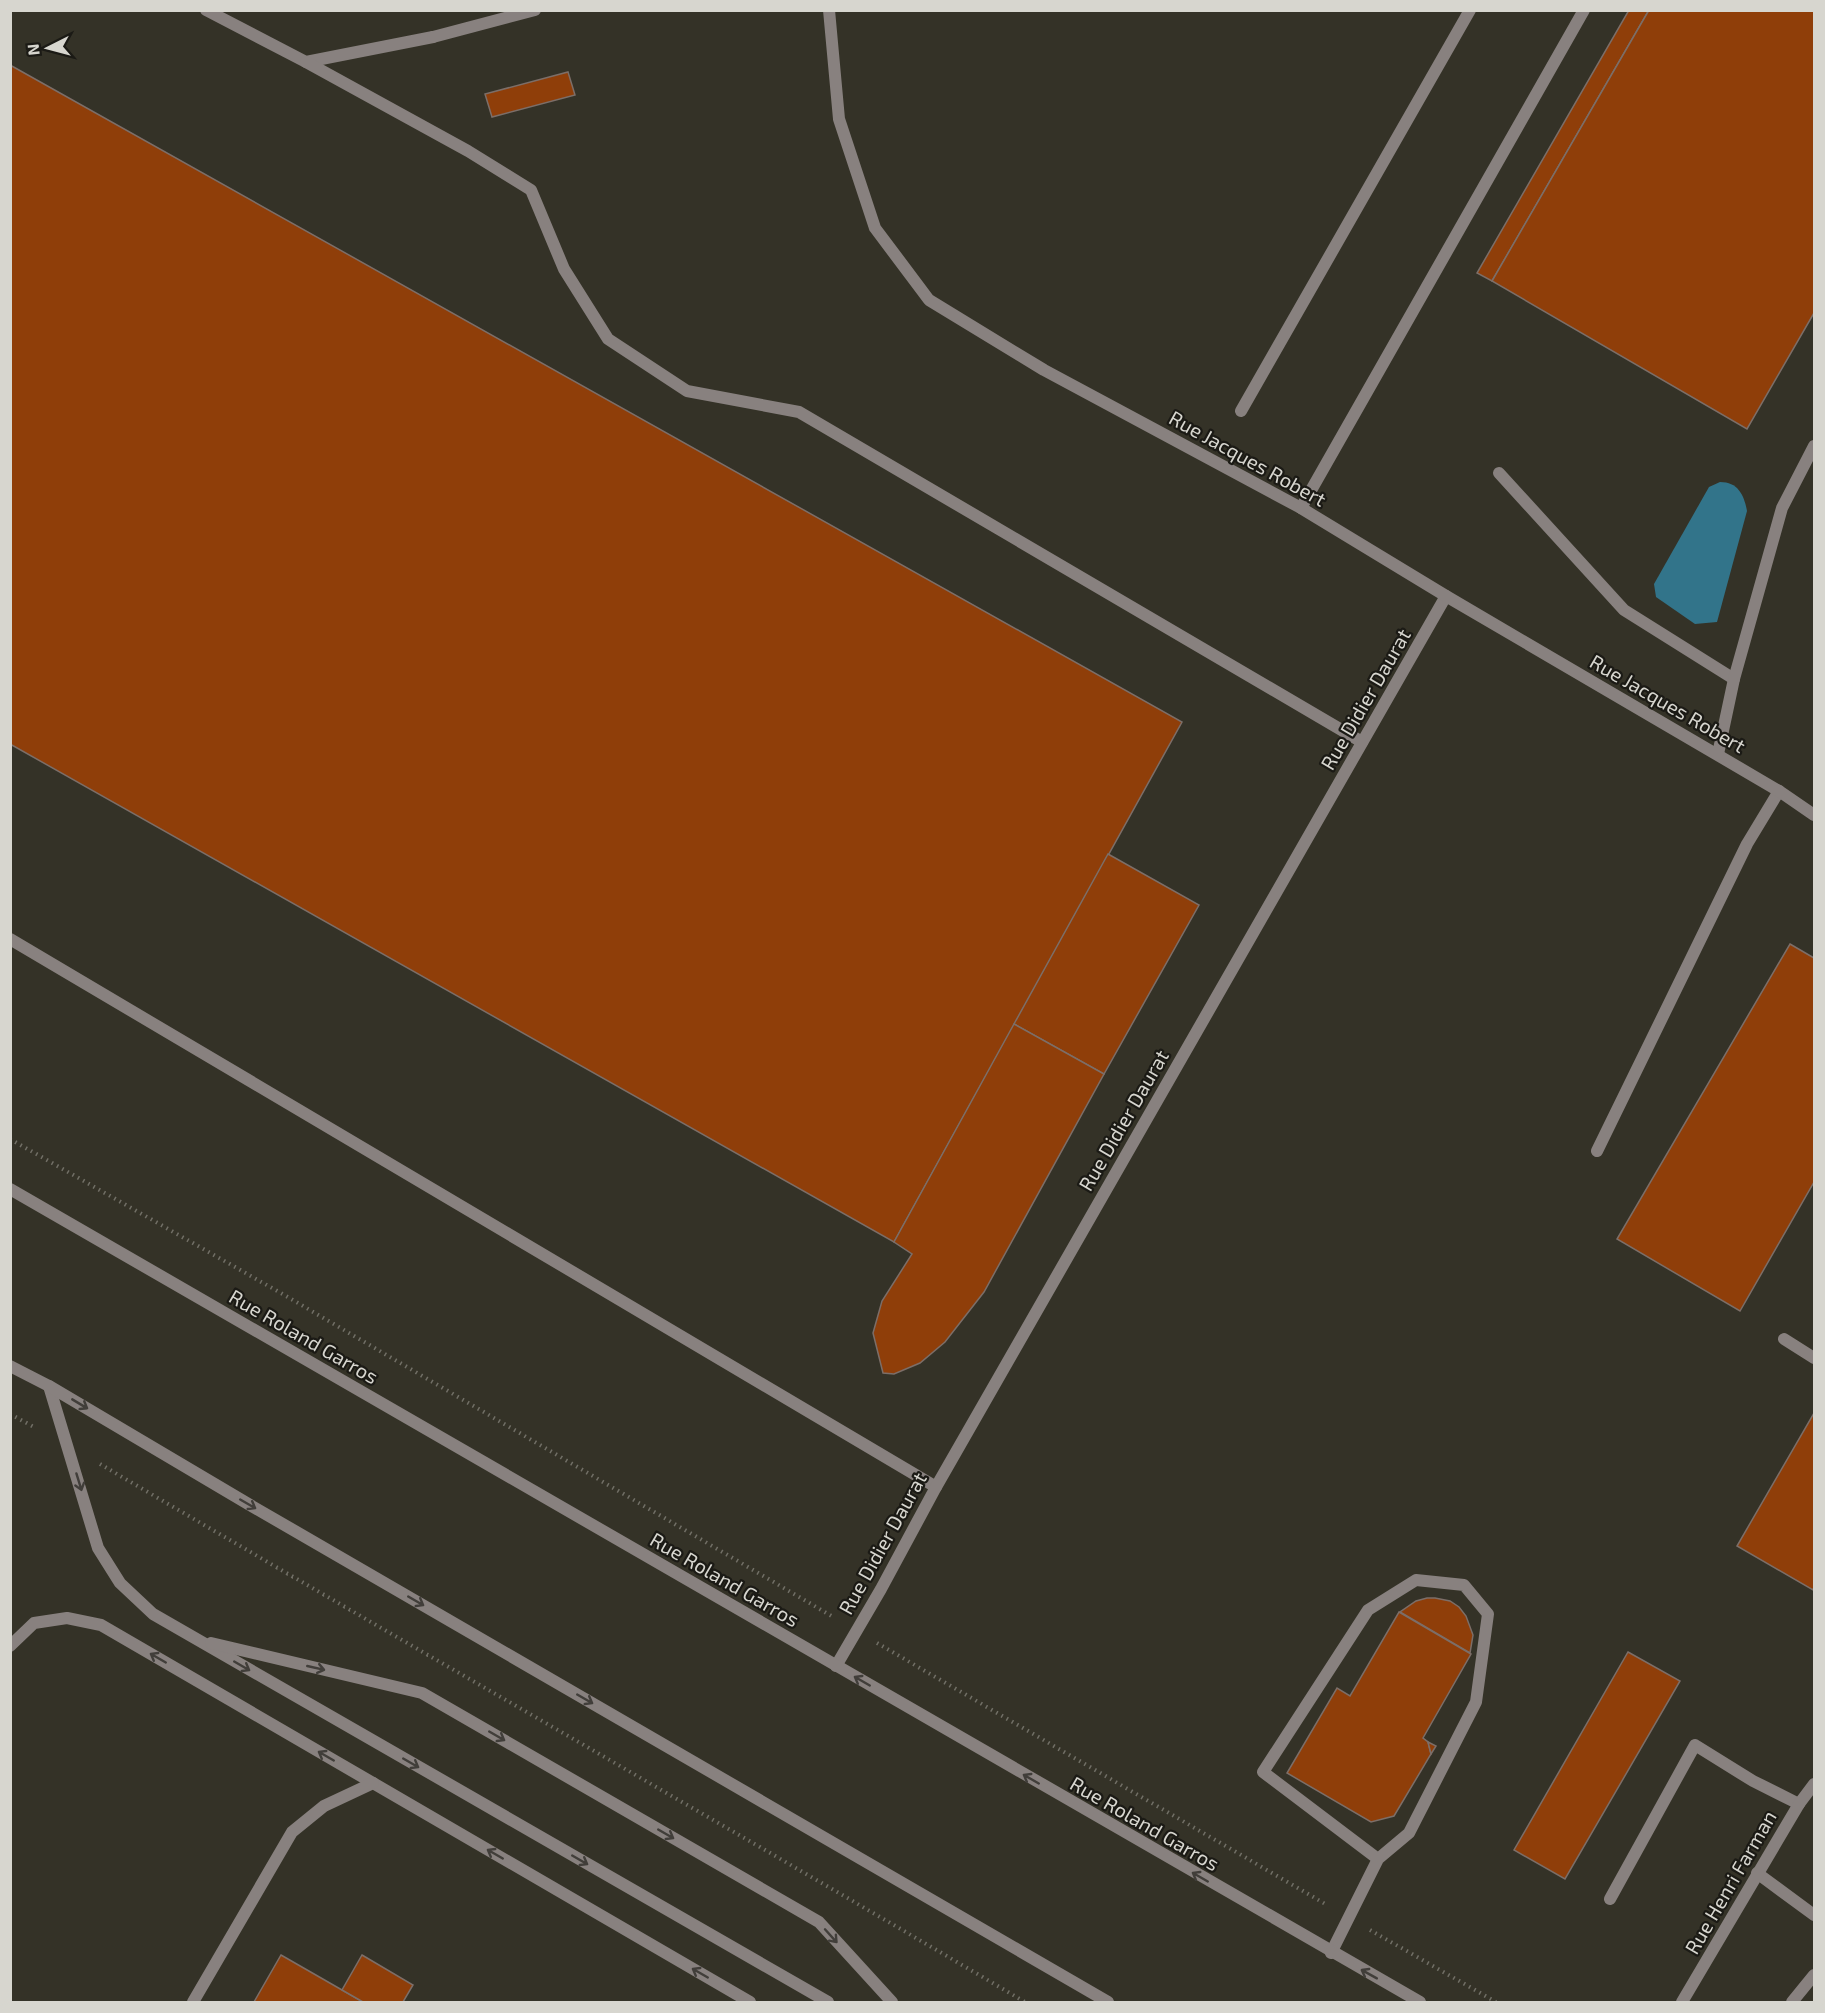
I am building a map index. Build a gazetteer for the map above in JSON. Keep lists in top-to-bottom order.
{
  "streets": {
    "street": [
      "Rue Jacques Robert",
      "Rue Didier Daurat",
      "Rue Roland Garros",
      "Rue Henri Farman"
    ]
  },
  "crossings": [
    ["Rue Jacques Robert", "Rue Didier Daurat"],
    ["Rue Didier Daurat", "Rue Roland Garros"]
  ],
  "one_way": ["Rue Roland Garros"],
  "north": "left"
}
